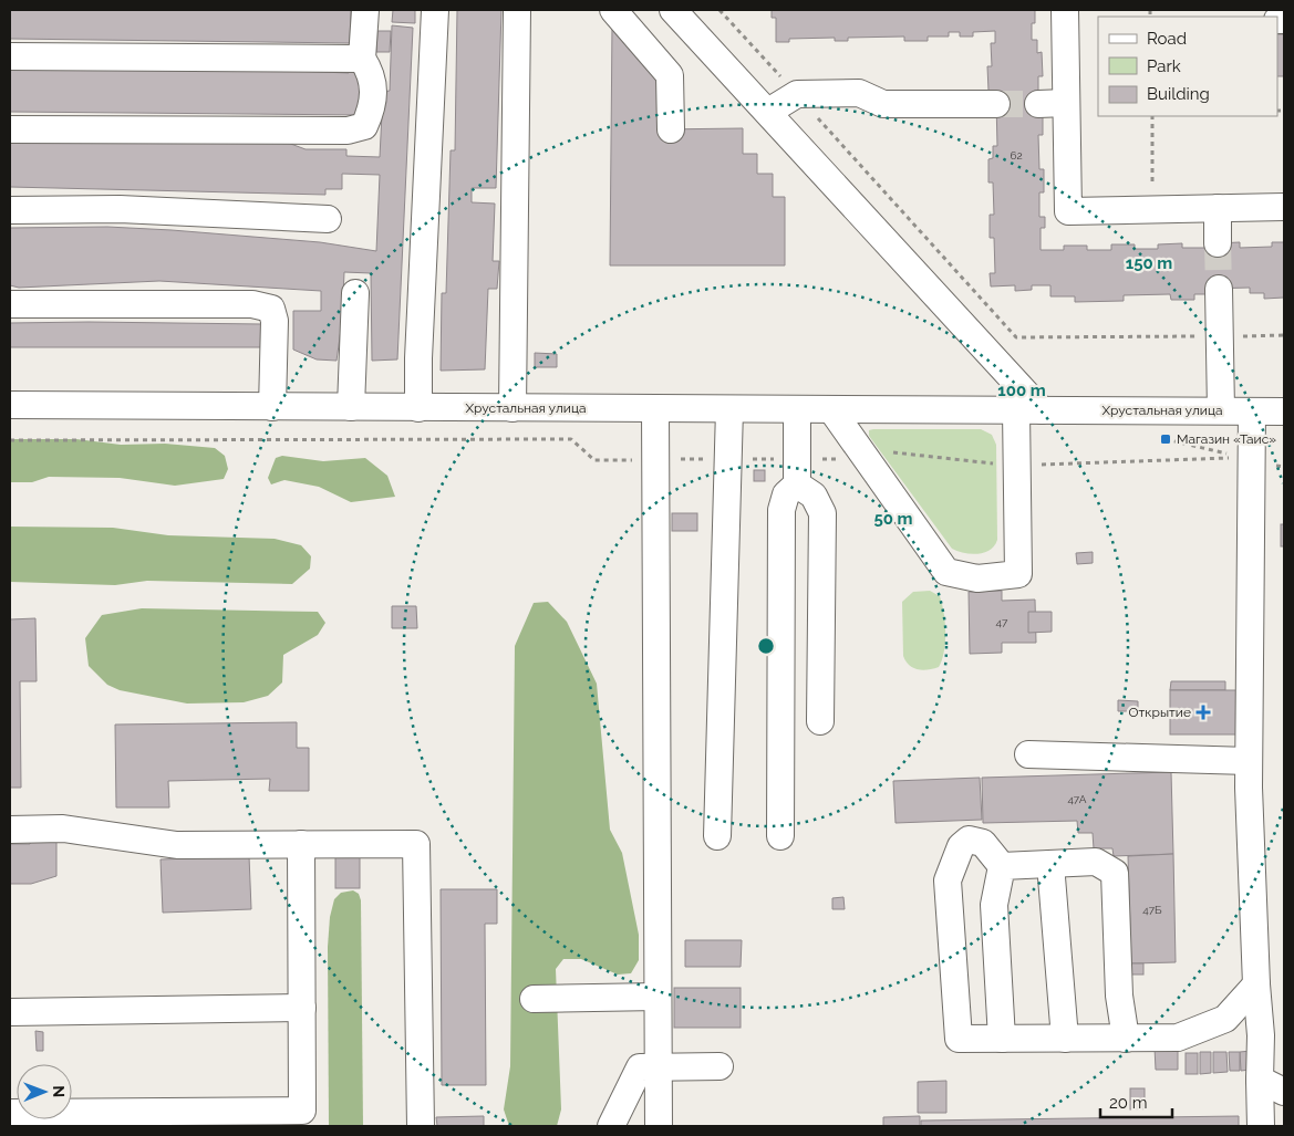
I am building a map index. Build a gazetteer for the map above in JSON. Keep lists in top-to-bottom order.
{
  "streets": {
    "street": ["Хрустальная улица"]
  },
  "places": {
    "transit": ["Магазин «Таис»"],
    "health": ["Открытие"]
  },
  "house_numbers": [
    "62",
    "47",
    "47А",
    "47Б"
  ],
  "legend": ["Road", "Park", "Building"],
  "scale_bar": "20 m",
  "north": "right",
  "rings": ["150 m", "100 m", "50 m"]
}
